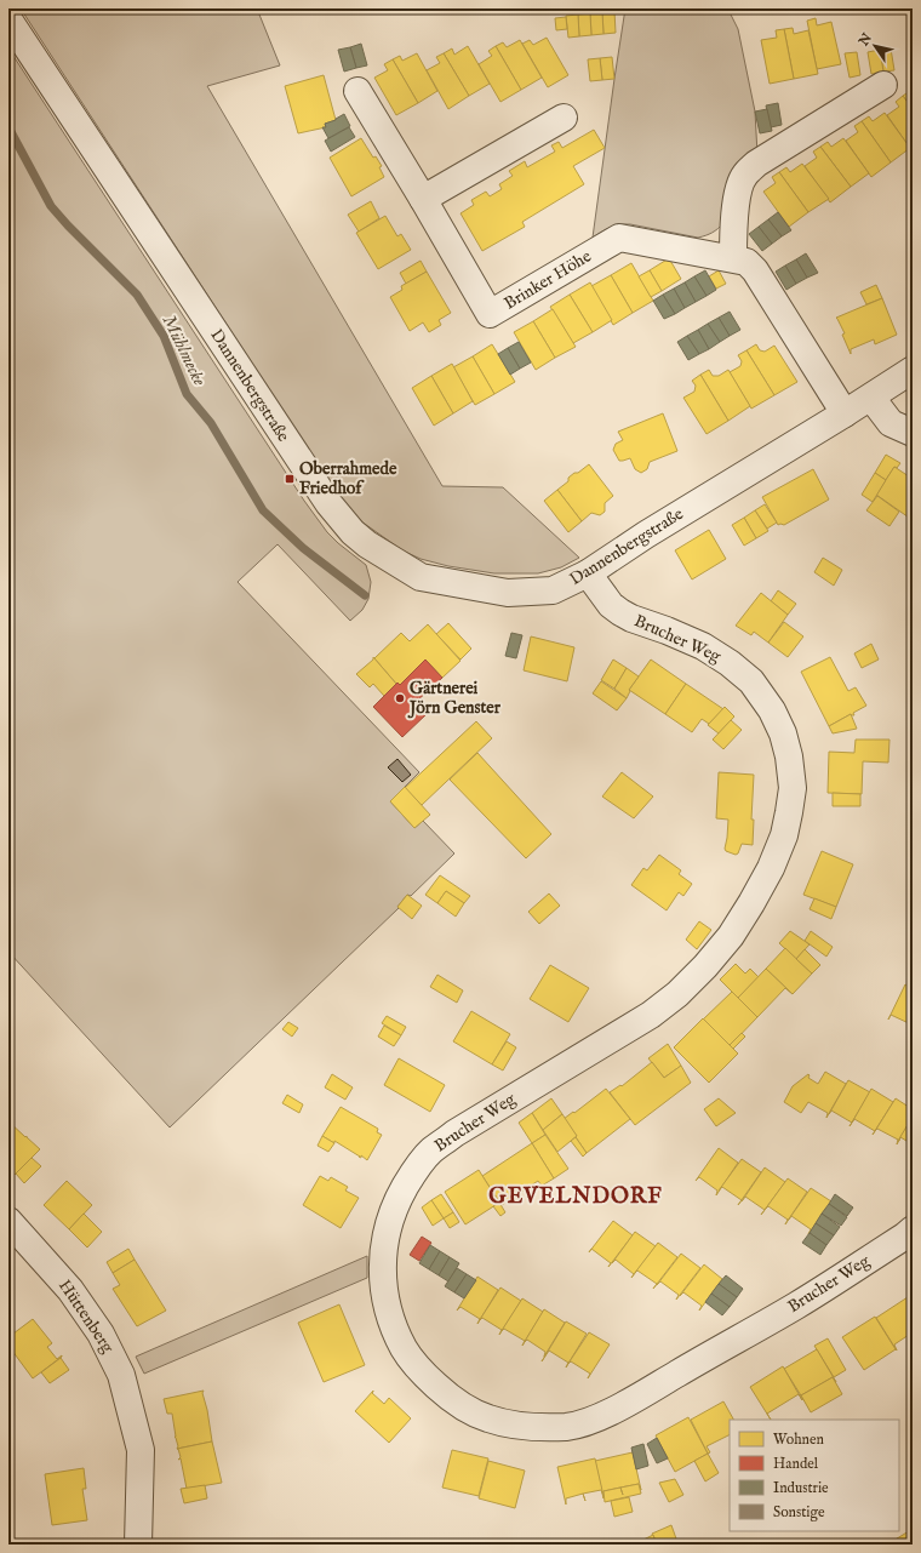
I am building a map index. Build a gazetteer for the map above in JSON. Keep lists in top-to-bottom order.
{
  "streets": {
    "street": [
      "Brinker Höhe",
      "Dannenbergstraße",
      "Brucher Weg",
      "Hüttenberg"
    ]
  },
  "crossings": [
    ["Brinker Höhe", "Dannenbergstraße"],
    ["Dannenbergstraße", "Brucher Weg"]
  ],
  "districts": ["GEVELNDORF"],
  "water": ["Mühlmecke"],
  "places": {
    "transit": ["Oberrahmede Friedhof"],
    "other": ["Gärtnerei Jörn Genster"]
  },
  "legend": [
    "Wohnen",
    "Handel",
    "Industrie",
    "Sonstige"
  ],
  "north": "top left"
}
